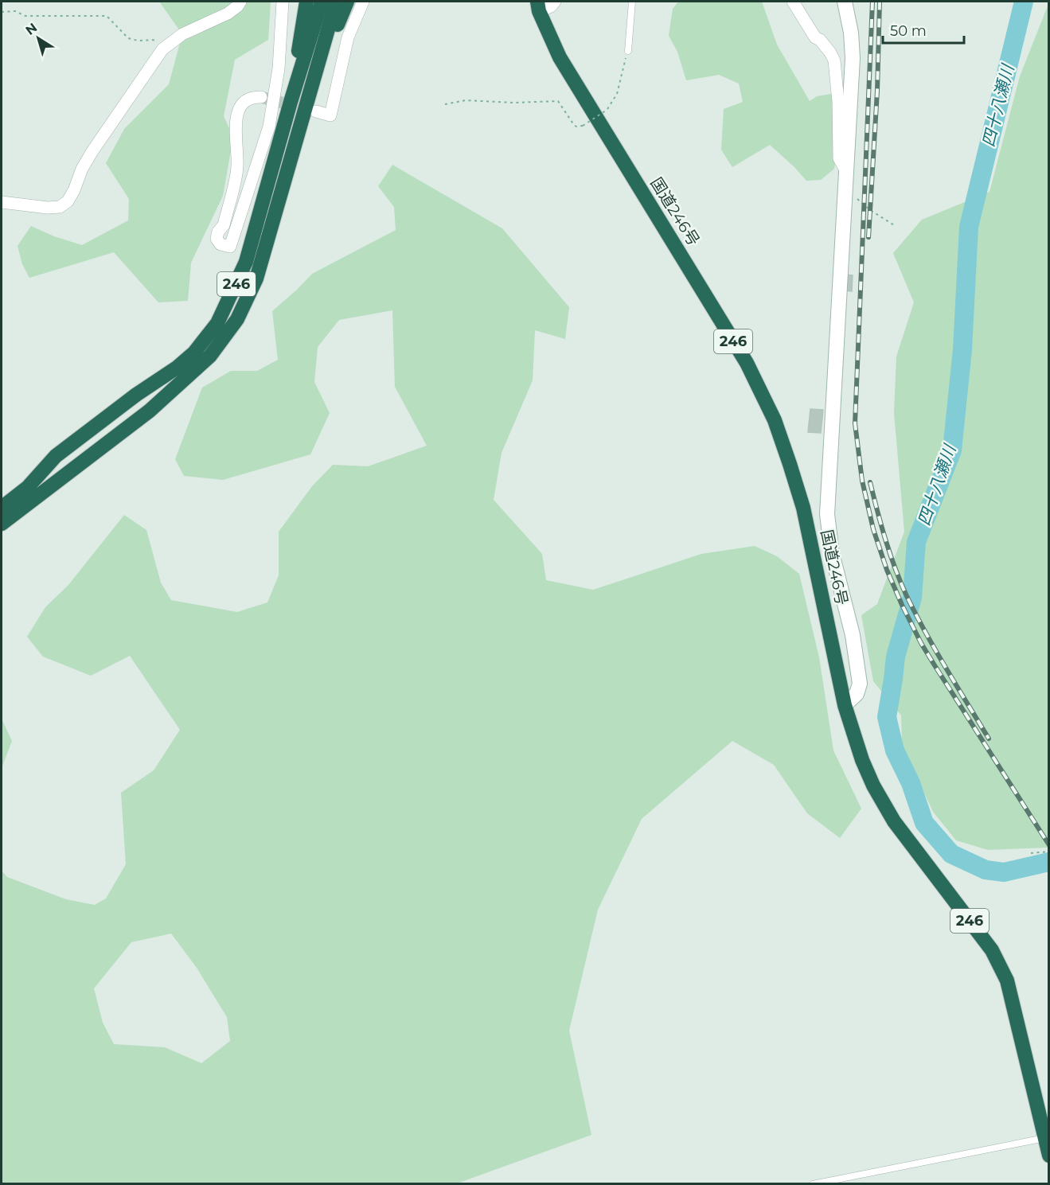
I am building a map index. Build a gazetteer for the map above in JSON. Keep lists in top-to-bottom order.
{
  "streets": {
    "highway": ["国道246号", "246"]
  },
  "water": ["四十八瀬川"],
  "scale_bar": "50 m",
  "north": "top left"
}
